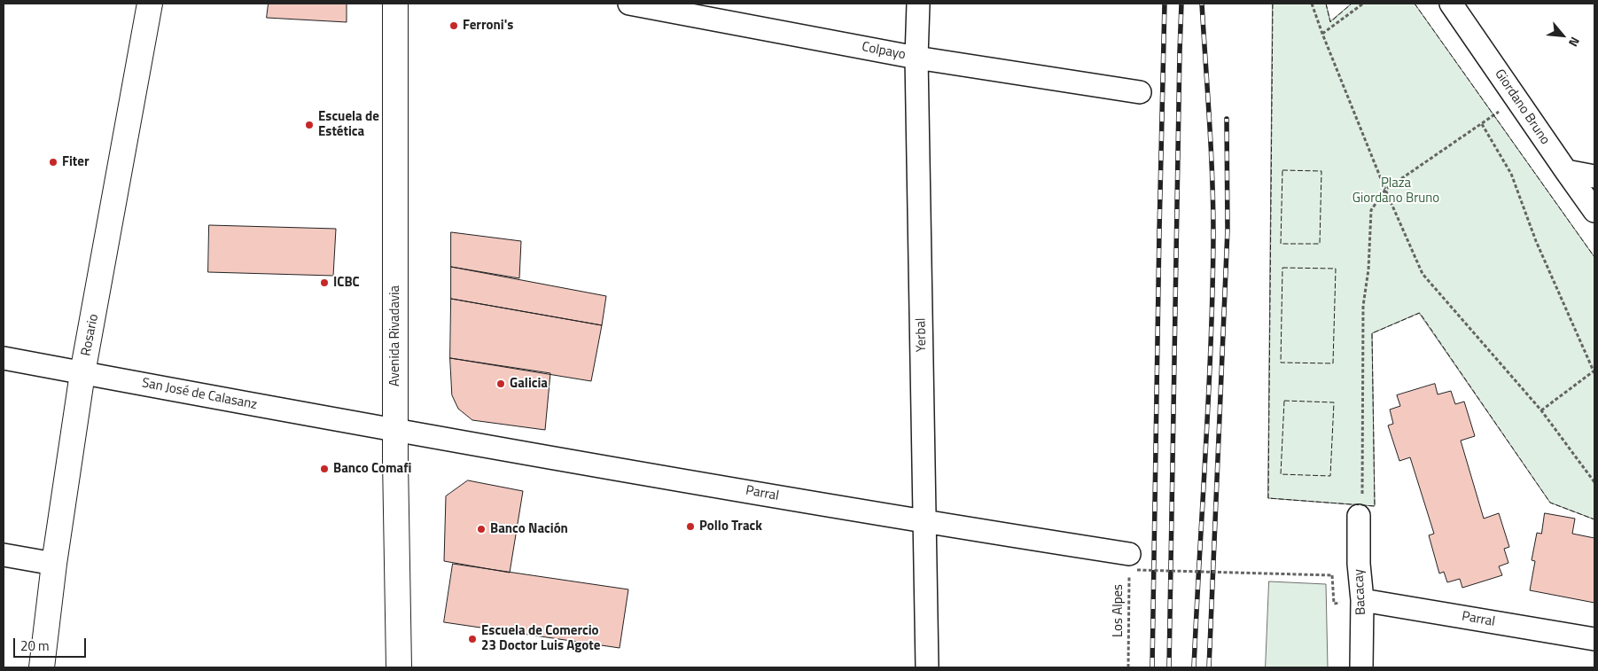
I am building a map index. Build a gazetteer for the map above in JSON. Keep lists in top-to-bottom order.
{
  "streets": {
    "street": [
      "Colpayo",
      "Giordano Bruno",
      "Rosario",
      "Yerbal",
      "Avenida Rivadavia",
      "San José de Calasanz",
      "Parral",
      "Bacacay"
    ],
    "path": ["Los Alpes"]
  },
  "crossings": [
    ["Colpayo", "Yerbal"],
    ["Rosario", "San José de Calasanz"],
    ["Yerbal", "Parral"],
    ["Avenida Rivadavia", "San José de Calasanz"],
    ["Avenida Rivadavia", "Parral"],
    ["San José de Calasanz", "Parral"],
    ["Parral", "Bacacay"],
    ["Parral", "Los Alpes"]
  ],
  "parks": ["Plaza Giordano Bruno"],
  "places": [
    "Ferroni's",
    "Escuela de Estética",
    "Fiter",
    "ICBC",
    "Galicia",
    "Banco Comafi",
    "Pollo Track",
    "Banco Nación",
    "Escuela de Comercio 23 Doctor Luis Agote"
  ],
  "scale_bar": "20 m",
  "north": "bottom right"
}
